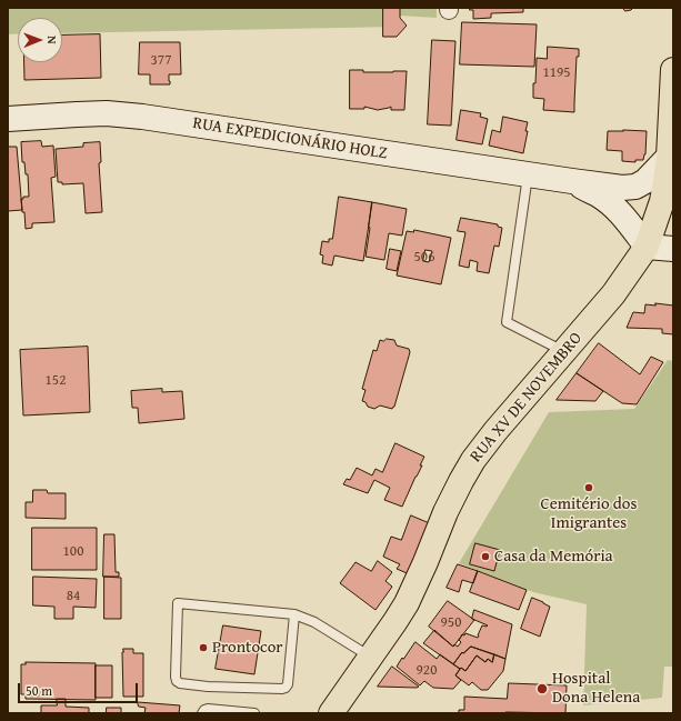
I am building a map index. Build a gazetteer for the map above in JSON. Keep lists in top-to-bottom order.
{
  "streets": {
    "main road": ["RUA EXPEDICIONÁRIO HOLZ", "RUA XV DE NOVEMBRO"]
  },
  "crossings": [
    ["RUA EXPEDICIONÁRIO HOLZ", "RUA XV DE NOVEMBRO"]
  ],
  "places": [
    "Cemitério dos Imigrantes",
    "Casa da Memória",
    "Prontocor",
    "Hospital Dona Helena"
  ],
  "house_numbers": [
    "377",
    "1195",
    "506",
    "152",
    "100",
    "84",
    "950",
    "920"
  ],
  "scale_bar": "50 m",
  "north": "right"
}
